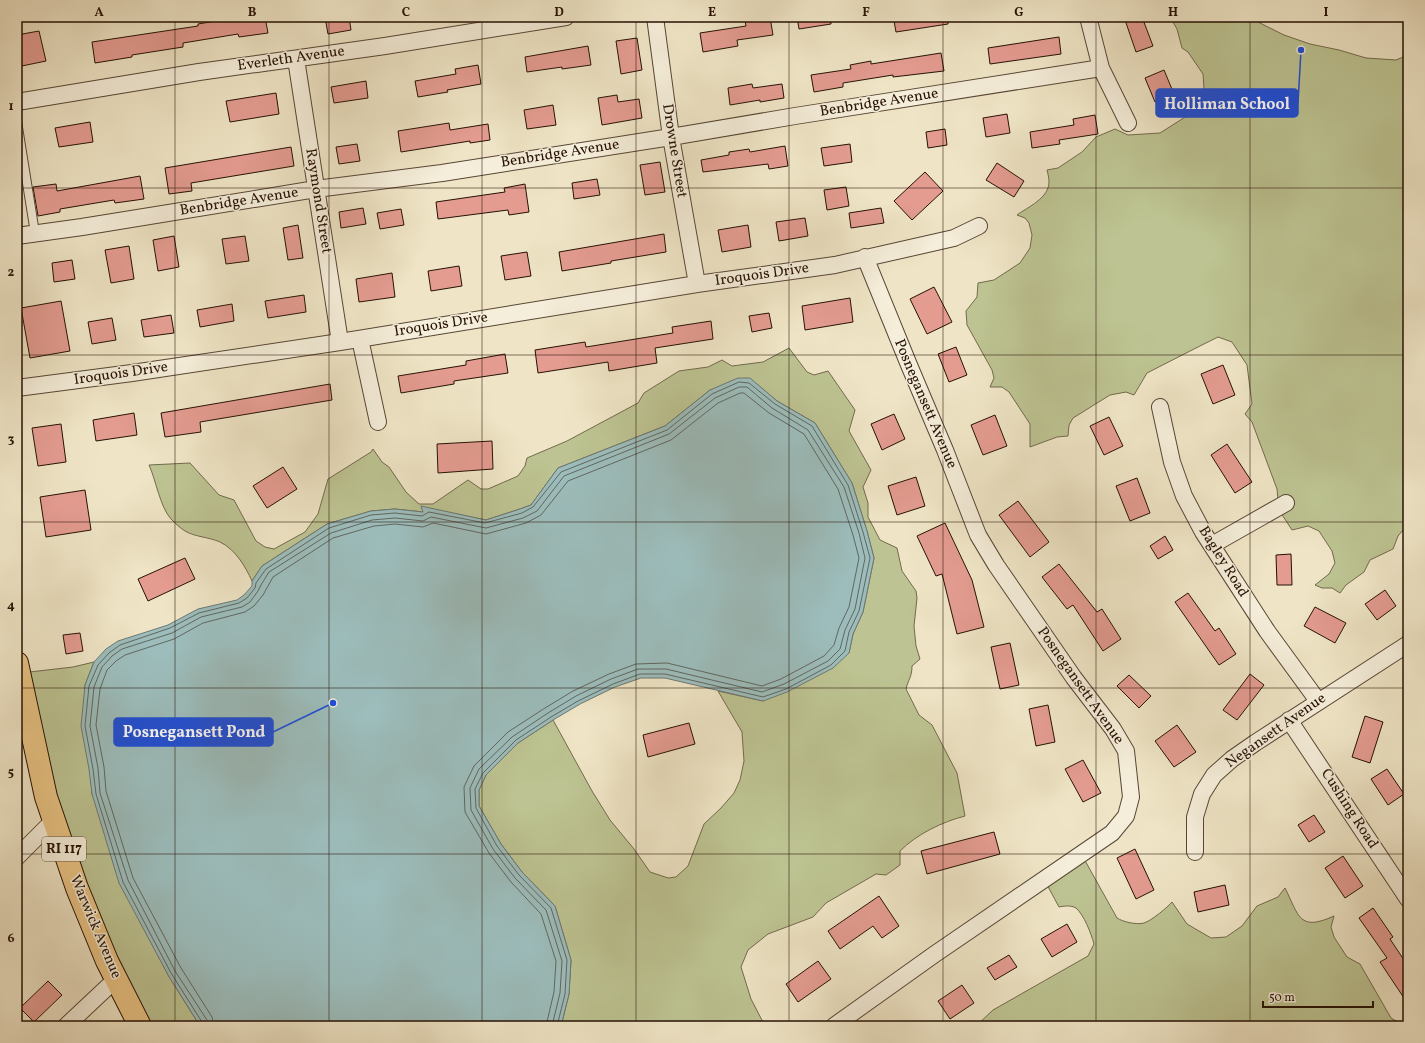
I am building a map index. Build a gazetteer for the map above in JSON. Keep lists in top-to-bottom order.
{
  "streets": {
    "main road": ["RI 117", "Warwick Avenue"],
    "street": [
      "Everleth Avenue",
      "Benbridge Avenue",
      "Drowne Street",
      "Raymond Street",
      "Iroquois Drive",
      "Posnegansett Avenue",
      "Bagley Road",
      "Negansett Avenue",
      "Cushing Road"
    ]
  },
  "crossings": [
    ["Everleth Avenue", "Raymond Street"],
    ["Benbridge Avenue", "Drowne Street"],
    ["Benbridge Avenue", "Raymond Street"],
    ["Drowne Street", "Iroquois Drive"],
    ["Raymond Street", "Iroquois Drive"],
    ["Iroquois Drive", "Posnegansett Avenue"],
    ["Bagley Road", "Negansett Avenue"],
    ["Negansett Avenue", "Cushing Road"]
  ],
  "places": ["Holliman School", "Posnegansett Pond"],
  "scale_bar": "50 m",
  "grid": {
    "columns": [
      "A",
      "B",
      "C",
      "D",
      "E",
      "F",
      "G",
      "H",
      "I"
    ],
    "rows": [
      "1",
      "2",
      "3",
      "4",
      "5",
      "6"
    ]
  }
}
